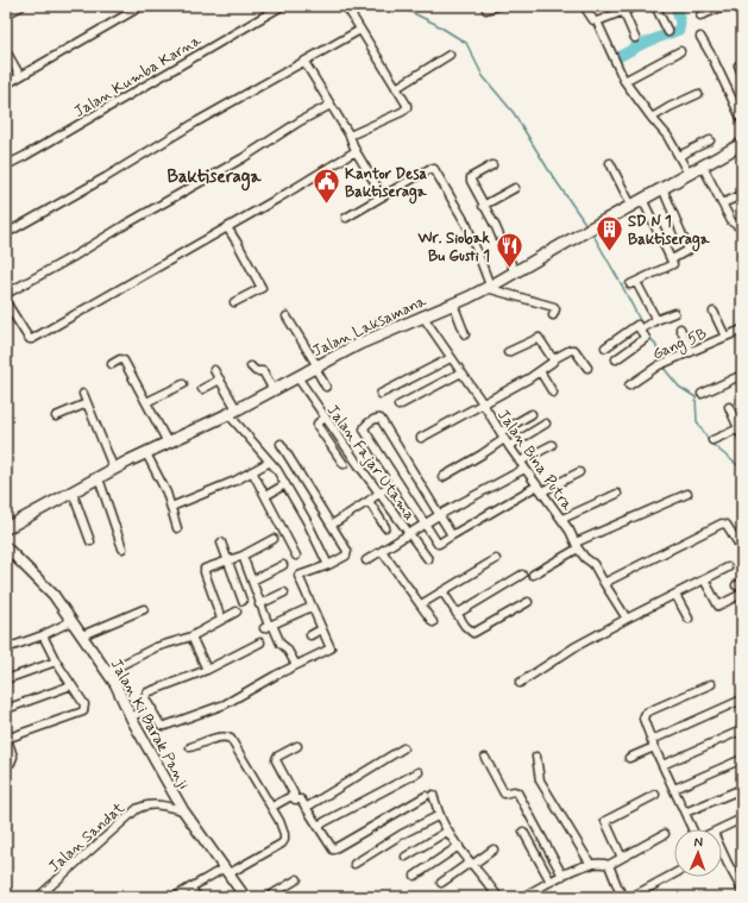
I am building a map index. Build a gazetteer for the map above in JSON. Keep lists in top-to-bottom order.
{
  "streets": {
    "main road": ["Jalan Laksamana"],
    "street": [
      "Jalan Kumba Karna",
      "Gang 5B",
      "Jalan Bina Putra",
      "Jalan Fajar Utama",
      "Jalan Ki Barak Panji",
      "Jalan Sandat"
    ]
  },
  "crossings": [
    ["Jalan Laksamana", "Jalan Bina Putra"],
    ["Jalan Laksamana", "Jalan Fajar Utama"],
    ["Jalan Ki Barak Panji", "Jalan Sandat"]
  ],
  "districts": ["Baktiseraga"],
  "places": {
    "public building": ["Kantor Desa Baktiseraga"],
    "building": ["SD N 1 Baktiseraga"],
    "restaurant": ["Wr. Siobak Bu Gusti 1"]
  },
  "north": "top"
}
